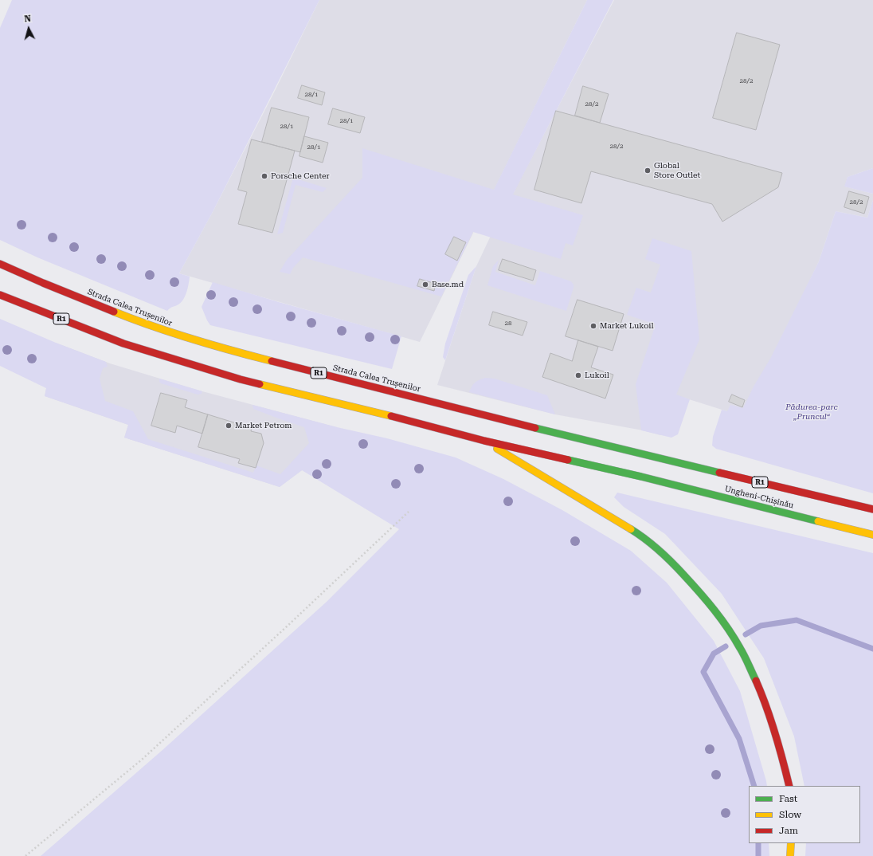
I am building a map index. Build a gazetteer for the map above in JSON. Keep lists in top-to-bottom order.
{
  "streets": {
    "highway": ["Strada Calea Trușenilor", "R1", "Ungheni-Chișinău"]
  },
  "crossings": [
    ["Strada Calea Trușenilor", "Ungheni-Chișinău"],
    ["R1", "Ungheni-Chișinău"]
  ],
  "parks": ["Pădurea-parc „Pruncul“"],
  "places": [
    "Global Store Outlet",
    "Porsche Center",
    "Base.md",
    "Market Lukoil",
    "Lukoil",
    "Market Petrom"
  ],
  "house_numbers": [
    "28/2",
    "28/1",
    "28/2",
    "28/1",
    "28/1",
    "28/2",
    "28/1",
    "28/2",
    "28"
  ],
  "legend": ["Fast", "Slow", "Jam"],
  "north": "top"
}
